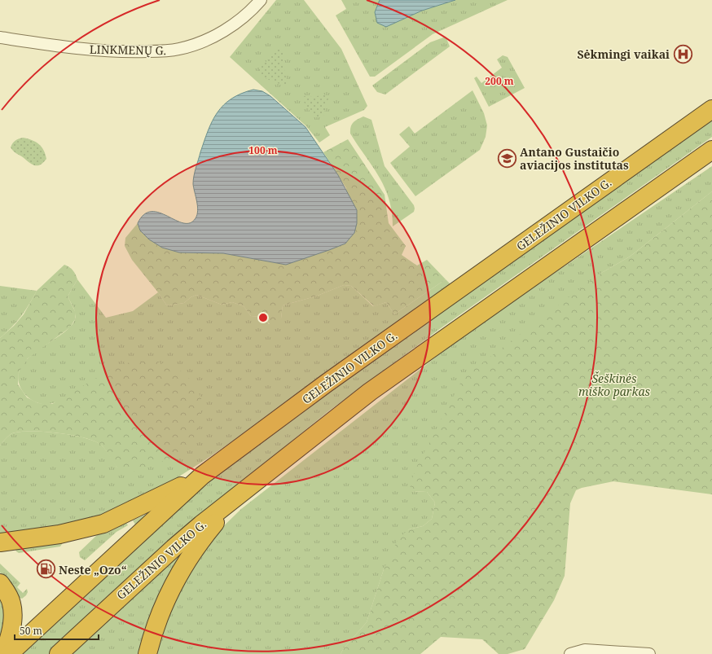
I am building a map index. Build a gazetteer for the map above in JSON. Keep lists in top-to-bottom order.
{
  "streets": {
    "highway": ["GELEŽINIO VILKO G."],
    "street": ["LINKMENŲ G."]
  },
  "parks": ["Šeškinės miško parkas"],
  "places": {
    "hospital": ["Sėkmingi vaikai"],
    "school or university": ["Antano Gustaičio aviacijos institutas"],
    "fuel station": ["Neste „Ozo“"]
  },
  "scale_bar": "50 m",
  "rings": ["200 m", "100 m"]
}
